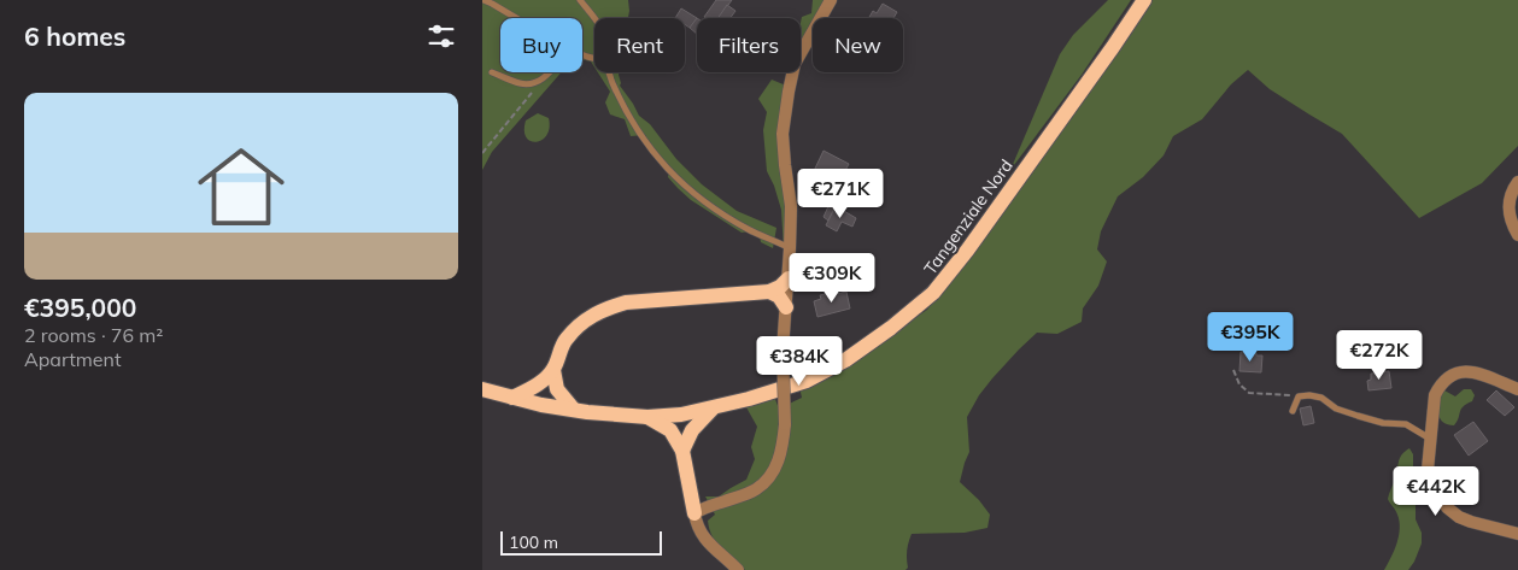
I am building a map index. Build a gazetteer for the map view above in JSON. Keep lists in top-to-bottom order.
{
  "streets": {
    "main road": ["Tangenziale Nord"]
  },
  "scale_bar": "100 m",
  "page": {
    "heading": "6 homes",
    "chip": [
      "Buy",
      "Rent",
      "Filters",
      "New"
    ],
    "list": [
      {
        "name": "€395,000",
        "note": "2 rooms · 76 m² · Apartment"
      }
    ],
    "price": [
      "€271K",
      "€309K",
      "€395K",
      "€272K",
      "€384K",
      "€442K"
    ],
    "scale": "100 m"
  }
}
